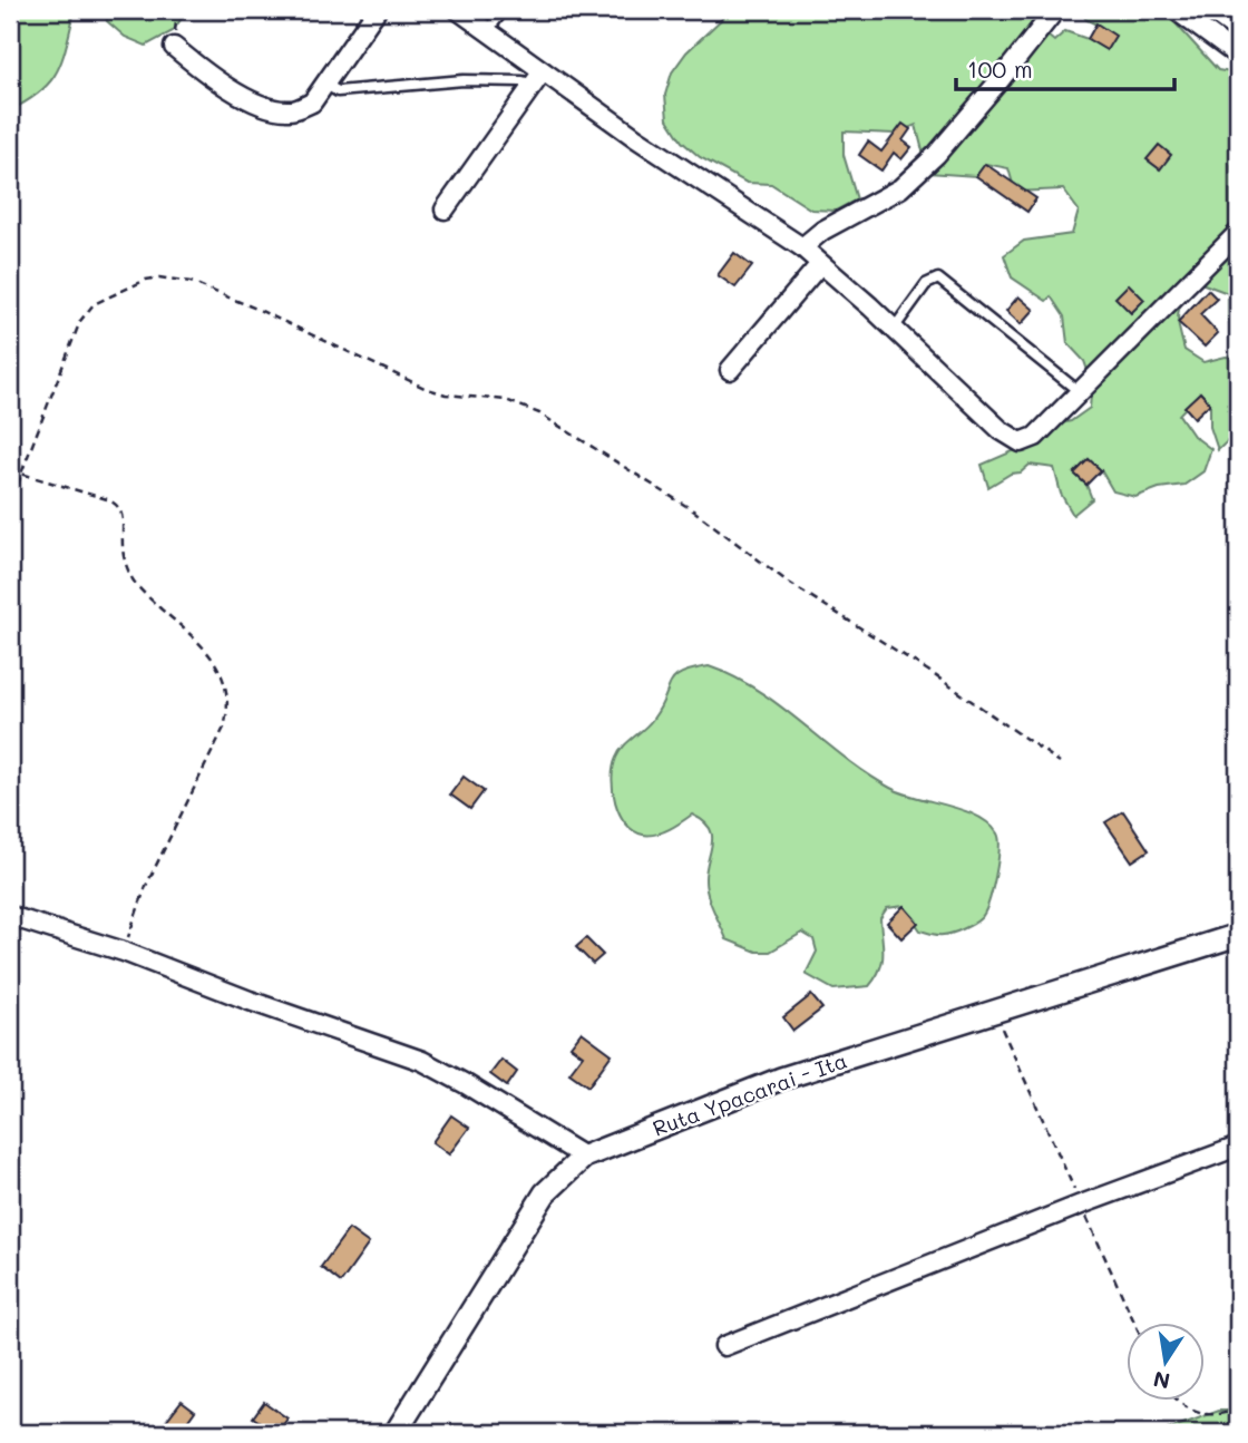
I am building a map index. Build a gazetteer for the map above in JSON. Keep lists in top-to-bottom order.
{
  "streets": {
    "street": ["Ruta Ypacarai - Ita"]
  },
  "scale_bar": "100 m",
  "north": "bottom"
}
